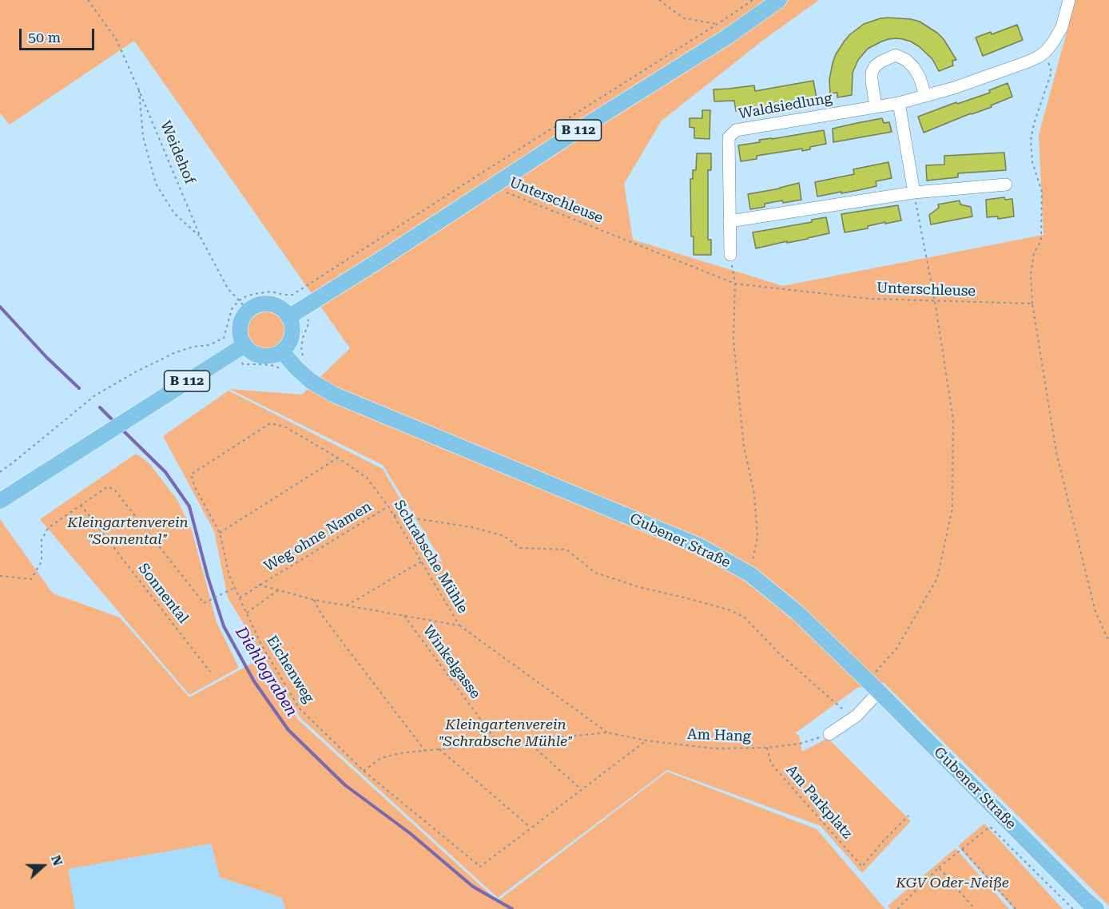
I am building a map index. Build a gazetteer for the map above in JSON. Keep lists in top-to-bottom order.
{
  "streets": {
    "main road": ["B 112", "Gubener Straße"],
    "street": ["Waldsiedlung"],
    "path": [
      "Weidehof",
      "Unterschleuse",
      "Weg ohne Namen",
      "Schrabsche Mühle",
      "Sonnental",
      "Winkelgasse",
      "Eichenweg",
      "Am Hang",
      "Am Parkplatz"
    ]
  },
  "crossings": [
    ["B 112", "Weidehof"],
    ["B 112", "Unterschleuse"],
    ["B 112", "Gubener Straße"],
    ["Weidehof", "Gubener Straße"],
    ["Weg ohne Namen", "Schrabsche Mühle"],
    ["Weg ohne Namen", "Eichenweg"],
    ["Schrabsche Mühle", "Winkelgasse"],
    ["Schrabsche Mühle", "Eichenweg"],
    ["Sonnental", "Eichenweg"],
    ["Am Hang", "Am Parkplatz"]
  ],
  "water": ["Diehlograben"],
  "parks": ["Kleingartenverein \"Sonnental\"", "Kleingartenverein \"Schrabsche Mühle\"", "KGV Oder-Neiße"],
  "scale_bar": "50 m",
  "north": "right"
}
